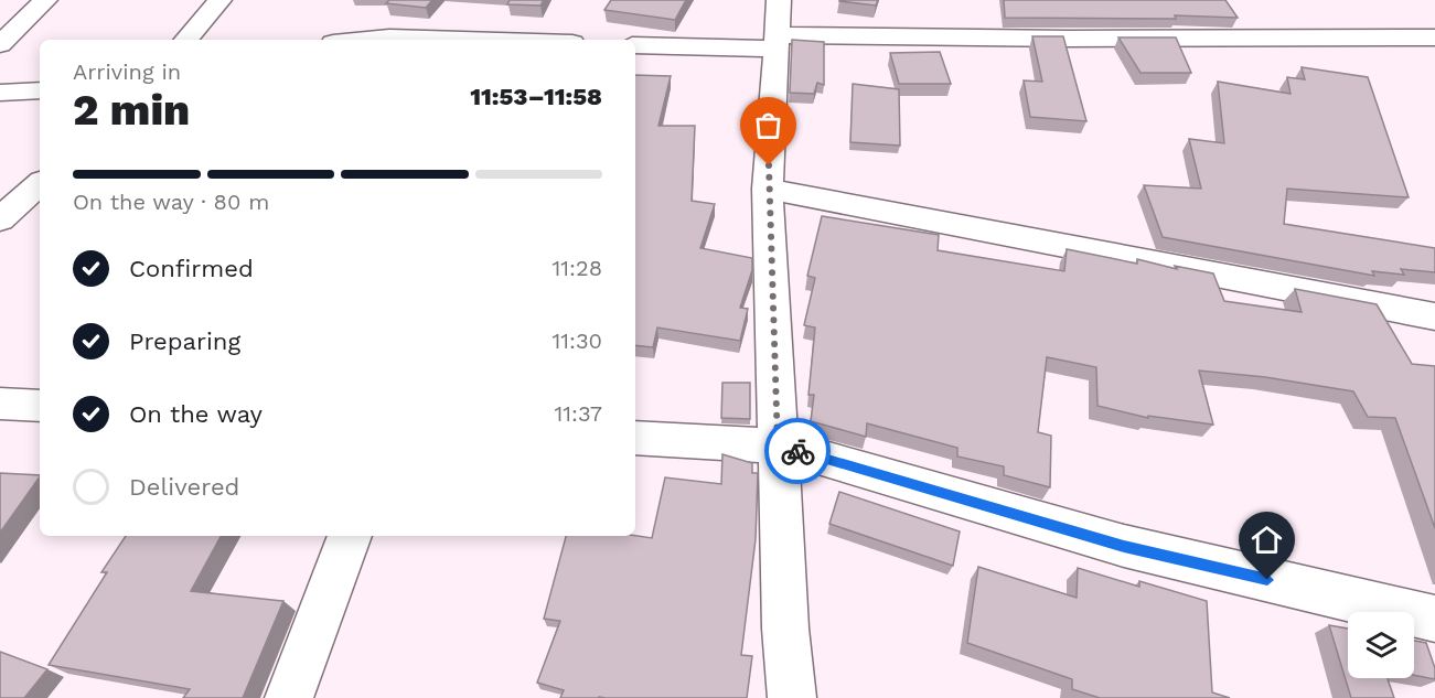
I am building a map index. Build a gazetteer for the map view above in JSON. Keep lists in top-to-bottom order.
{
  "page": {
    "heading": ["2 min", "Arriving in", "11:53–11:58"],
    "bar": "On the way · 80 m",
    "list": [
      ["Confirmed", "11:28"],
      ["Preparing", "11:30"],
      ["On the way", "11:37"],
      "Delivered"
    ]
  }
}
